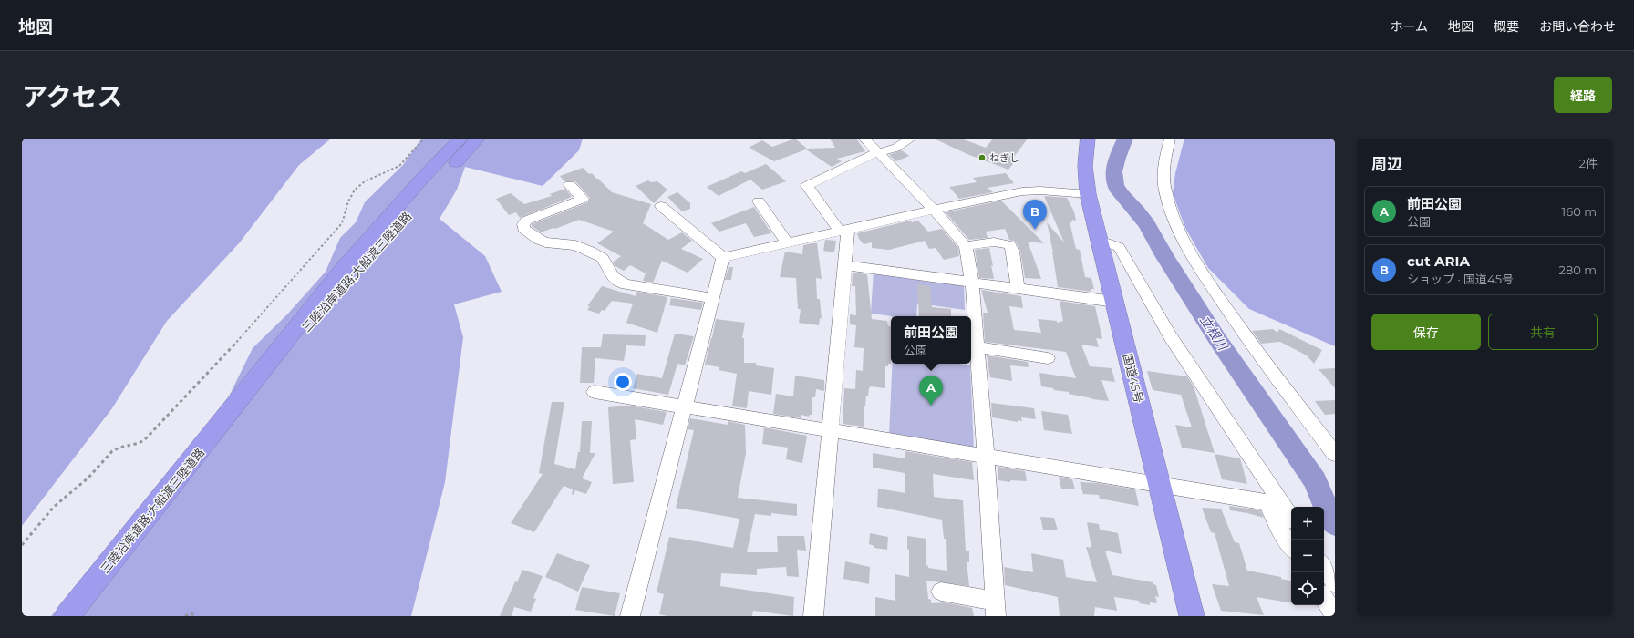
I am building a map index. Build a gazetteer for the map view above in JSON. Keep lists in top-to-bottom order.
{
  "streets": {
    "highway": ["三陸沿岸道路;大船渡三陸道路", "国道45号"]
  },
  "water": ["立根川"],
  "places": ["ねぎし"],
  "page": {
    "header": "地図",
    "nav": [
      "ホーム",
      "地図",
      "概要",
      "お問い合わせ"
    ],
    "title": "アクセス",
    "buttons": [
      "経路",
      ["保存", "共有"]
    ],
    "heading": ["周辺", "2件"],
    "list": [
      {
        "mark": "A",
        "name": "前田公園",
        "note": "公園",
        "value": "160 m"
      },
      {
        "mark": "B",
        "name": "cut ARIA",
        "note": "ショップ · 国道45号",
        "value": "280 m"
      }
    ],
    "pins": ["B", "A"],
    "popup": ["前田公園", "公園"],
    "map_buttons": ["+", "−"]
  }
}
